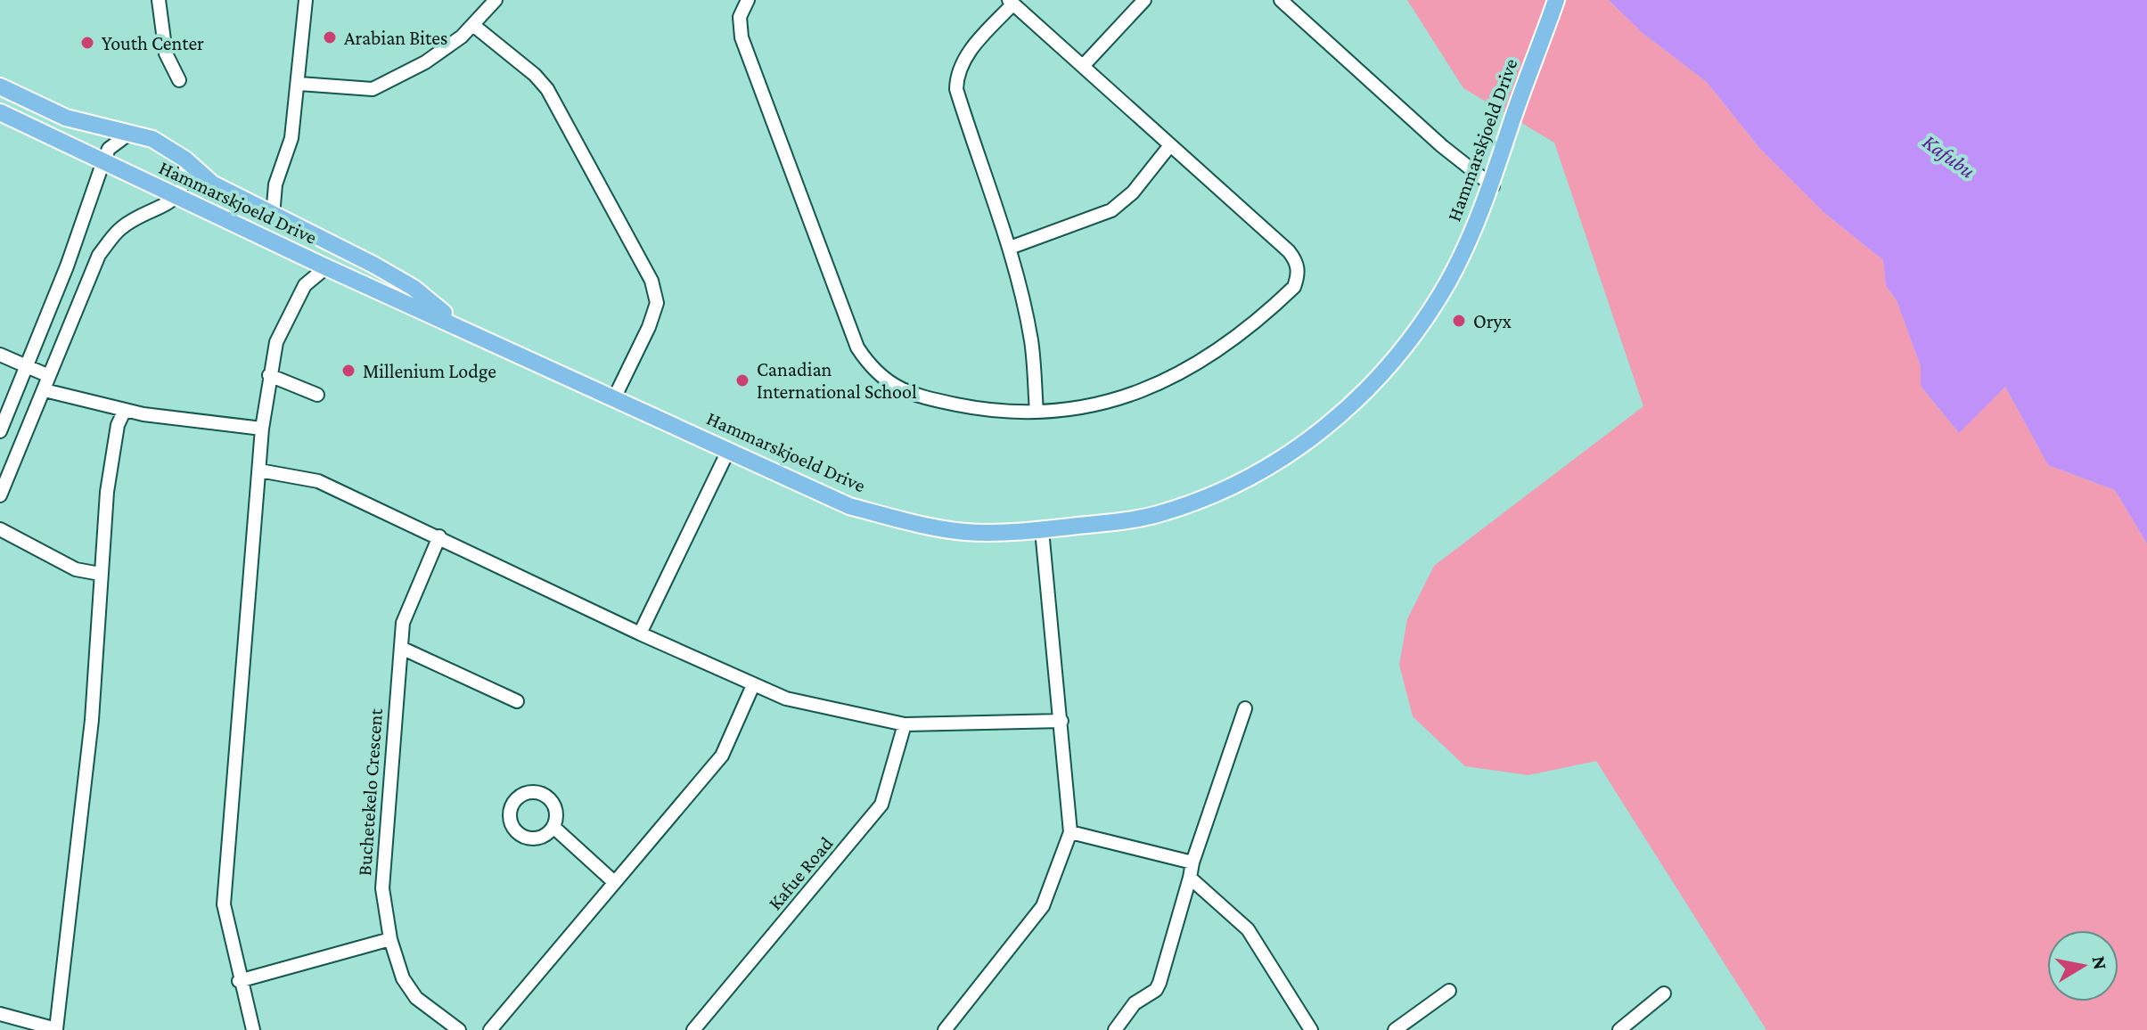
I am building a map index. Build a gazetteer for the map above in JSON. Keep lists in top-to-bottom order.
{
  "streets": {
    "main road": ["Hammarskjoeld Drive"],
    "street": ["Buchetekelo Crescent", "Kafue Road"]
  },
  "water": ["Kafubu"],
  "places": [
    "Arabian Bites",
    "Youth Center",
    "Oryx",
    "Millenium Lodge",
    "Canadian International School"
  ],
  "north": "right"
}
